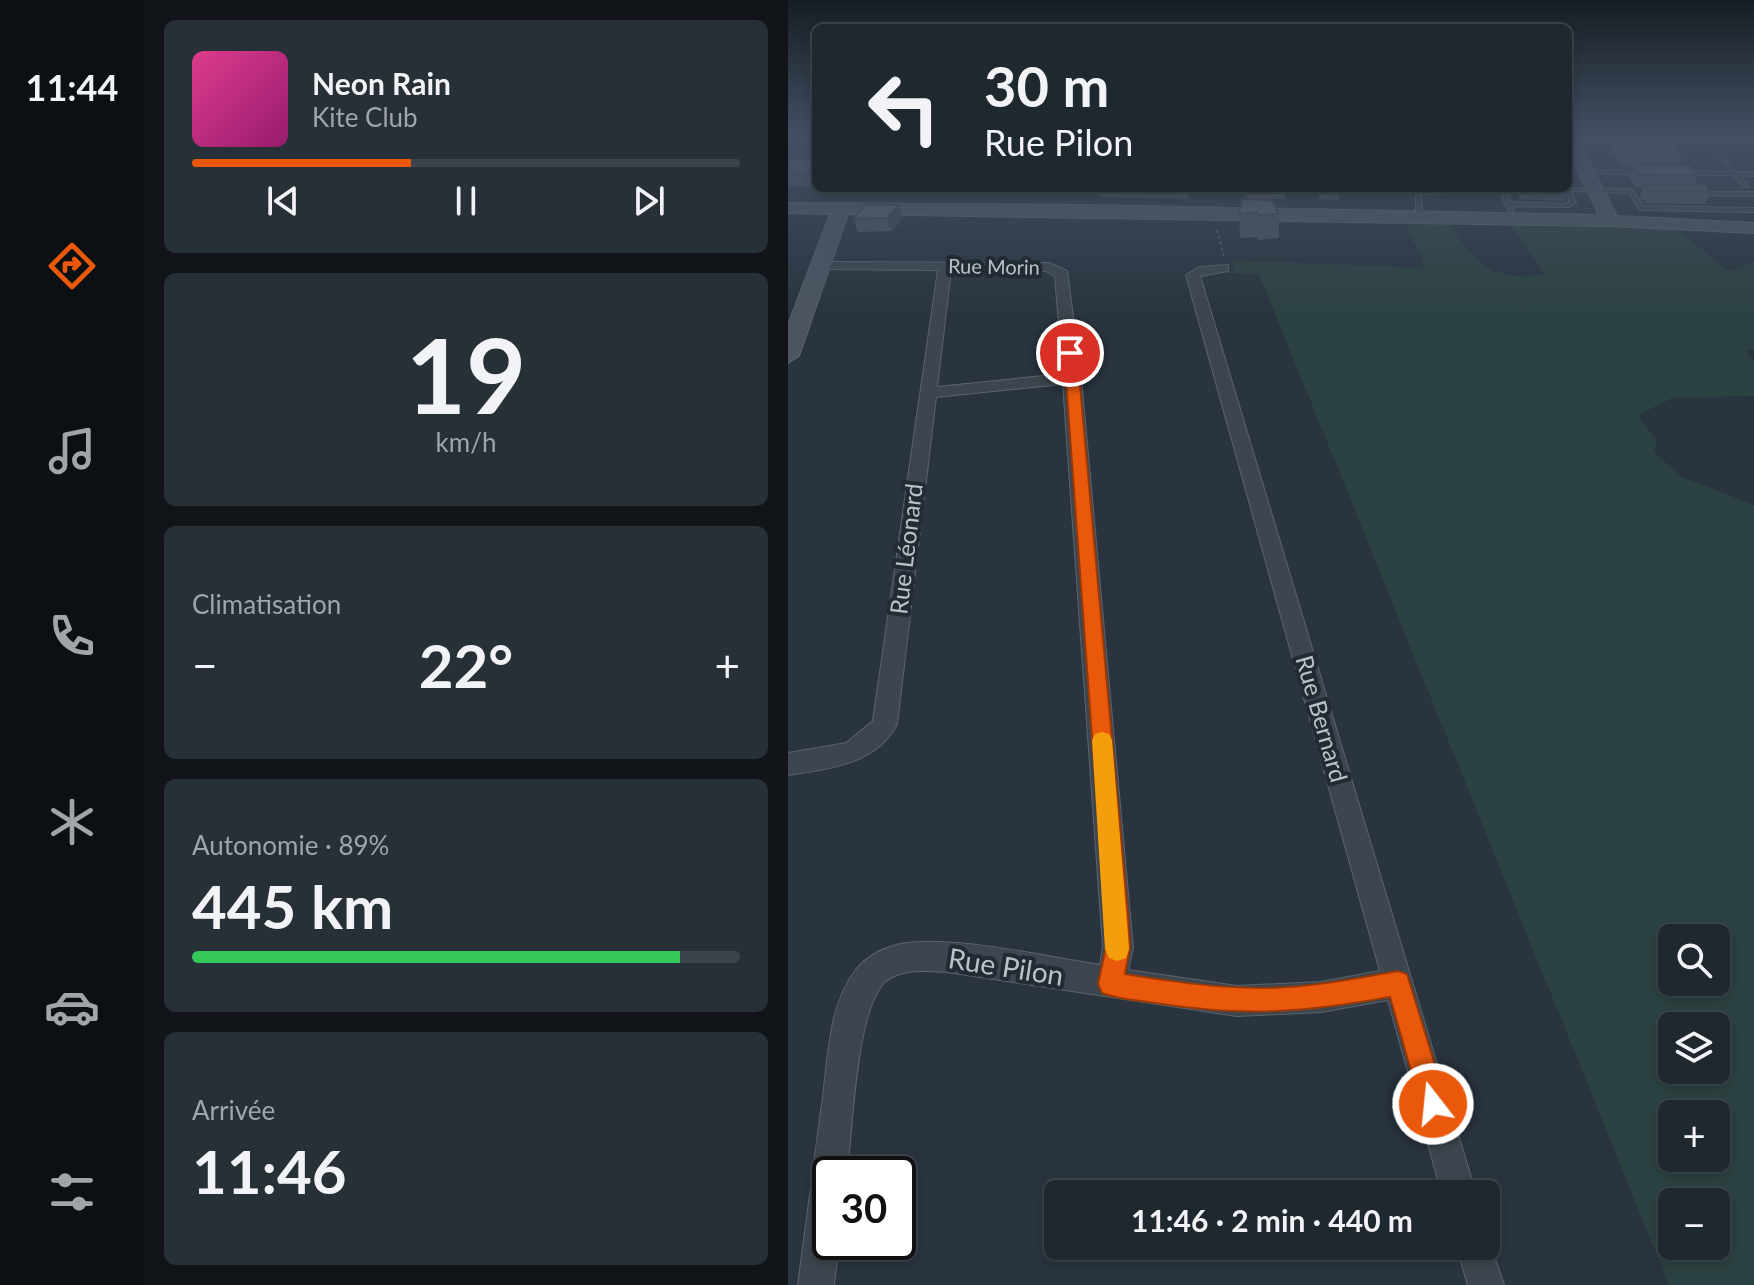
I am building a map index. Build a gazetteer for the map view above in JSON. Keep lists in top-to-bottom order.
{
  "streets": {
    "street": [
      "Rue Morin",
      "Rue Léonard",
      "Rue Bernard",
      "Rue Pilon"
    ]
  },
  "crossings": [
    ["Rue Morin", "Rue Léonard"],
    ["Rue Morin", "Rue Pilon"],
    ["Rue Bernard", "Rue Pilon"]
  ],
  "page": {
    "tabs": "11:44",
    "turn": ["30 m", "Rue Pilon"],
    "song": ["Neon Rain", "Kite Club"],
    "tile": [
      ["19", "km/h"],
      "Climatisation",
      ["Autonomie · 89%", "445 km"],
      ["Arrivée", "11:46"]
    ],
    "heat": ["−", "22°", "+"],
    "map_buttons": ["+", "−"],
    "limit": "30",
    "trip": "11:46 · 2 min · 440 m"
  }
}
